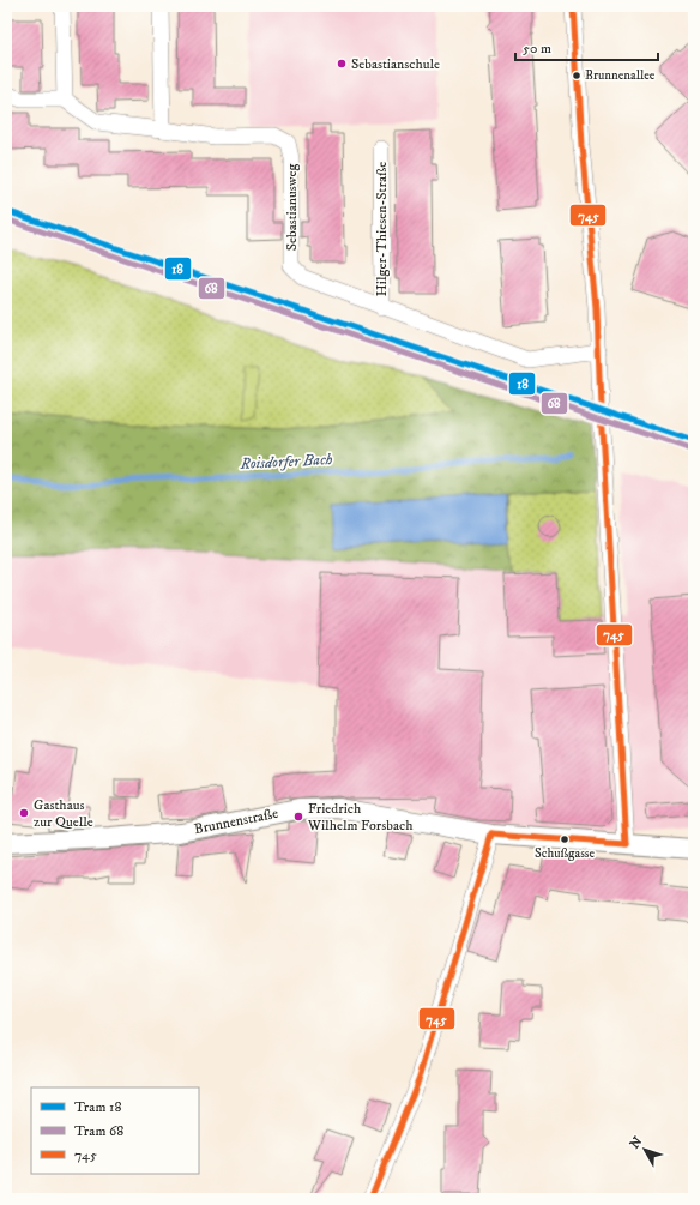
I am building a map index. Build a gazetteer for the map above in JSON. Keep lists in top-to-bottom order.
{
  "streets": {
    "street": ["Sebastianusweg", "Hilger-Thiesen-Straße", "Brunnenstraße"]
  },
  "crossings": [
    ["Sebastianusweg", "Hilger-Thiesen-Straße"]
  ],
  "water": ["Roisdorfer Bach"],
  "places": [
    "Sebastianschule",
    "Brunnenallee",
    "Gasthaus zur Quelle",
    "Friedrich Wilhelm Forsbach",
    "Schußgasse"
  ],
  "lines": ["transit line 745", "tram line 18", "tram line 68"],
  "legend": ["Tram 18", "Tram 68", "745"],
  "scale_bar": "50 m",
  "north": "top left"
}
